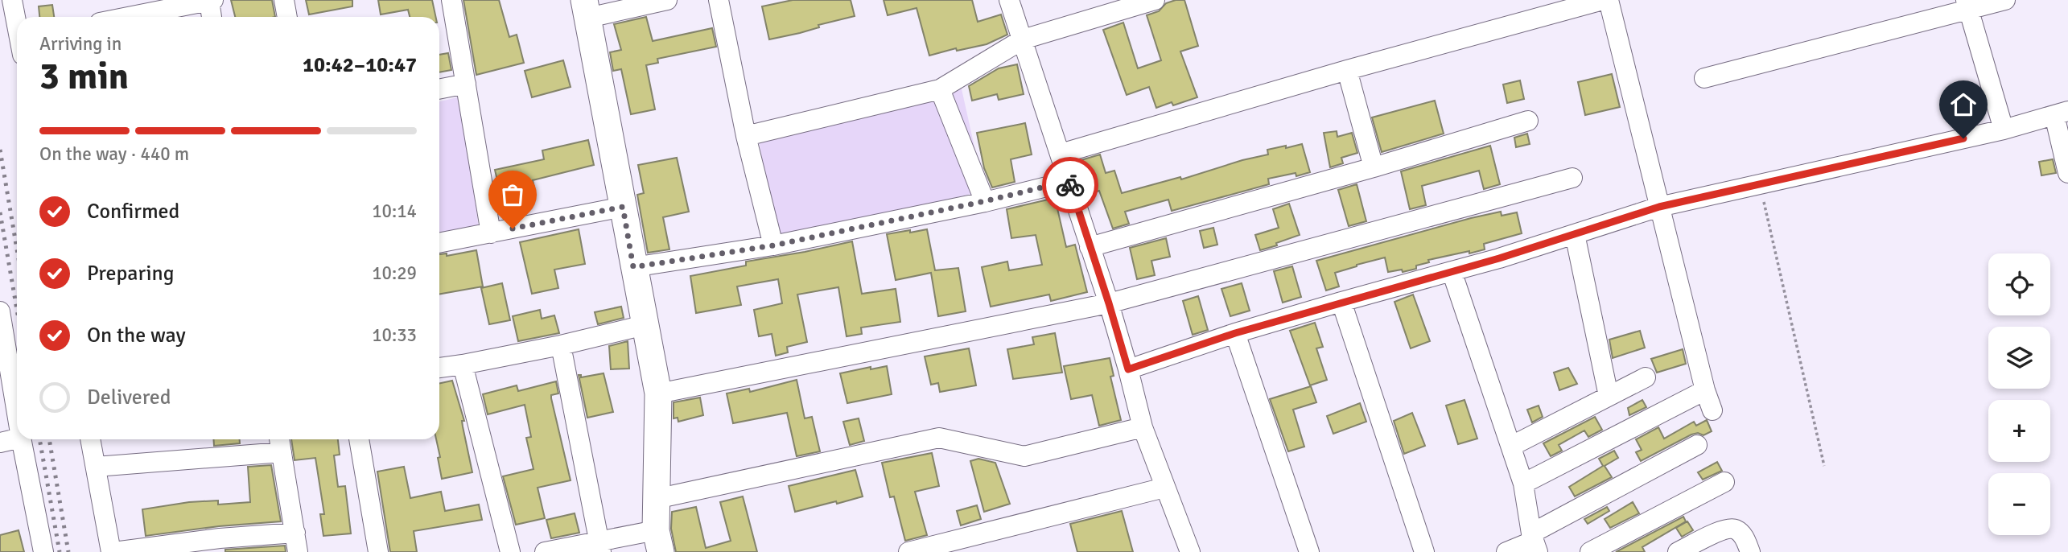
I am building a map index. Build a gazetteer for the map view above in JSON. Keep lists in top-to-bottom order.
{
  "page": {
    "heading": ["3 min", "Arriving in", "10:42–10:47"],
    "bar": "On the way · 440 m",
    "list": [
      ["Confirmed", "10:14"],
      ["Preparing", "10:29"],
      ["On the way", "10:33"],
      "Delivered"
    ],
    "map_buttons": ["+", "−"]
  }
}
